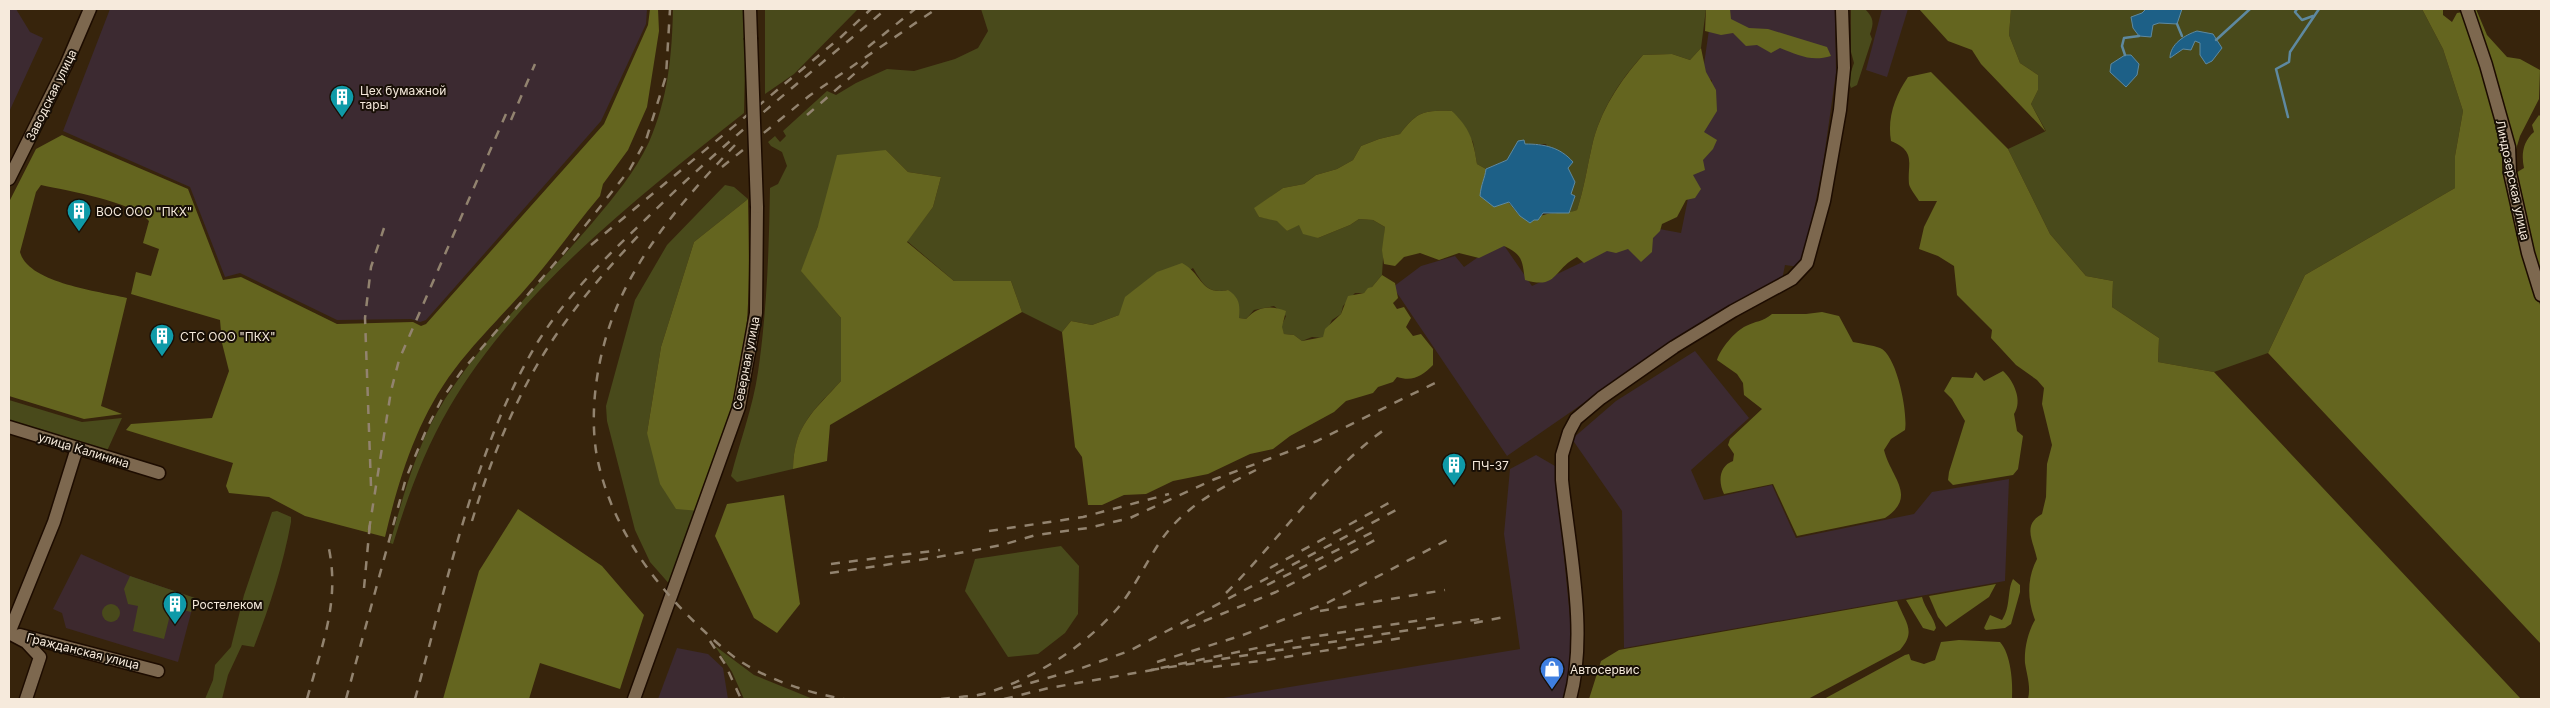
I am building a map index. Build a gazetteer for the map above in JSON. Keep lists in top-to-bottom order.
{
  "streets": {
    "street": [
      "Заводская улица",
      "Линдозерская улица",
      "Северная улица",
      "улица Калинина",
      "Гражданская улица"
    ]
  },
  "places": {
    "building": [
      "Цех бумажной тары",
      "ВОС ООО \"ПКХ\"",
      "СТС ООО \"ПКХ\"",
      "ПЧ-37",
      "Ростелеком"
    ],
    "shop": ["Автосервис"]
  }
}
